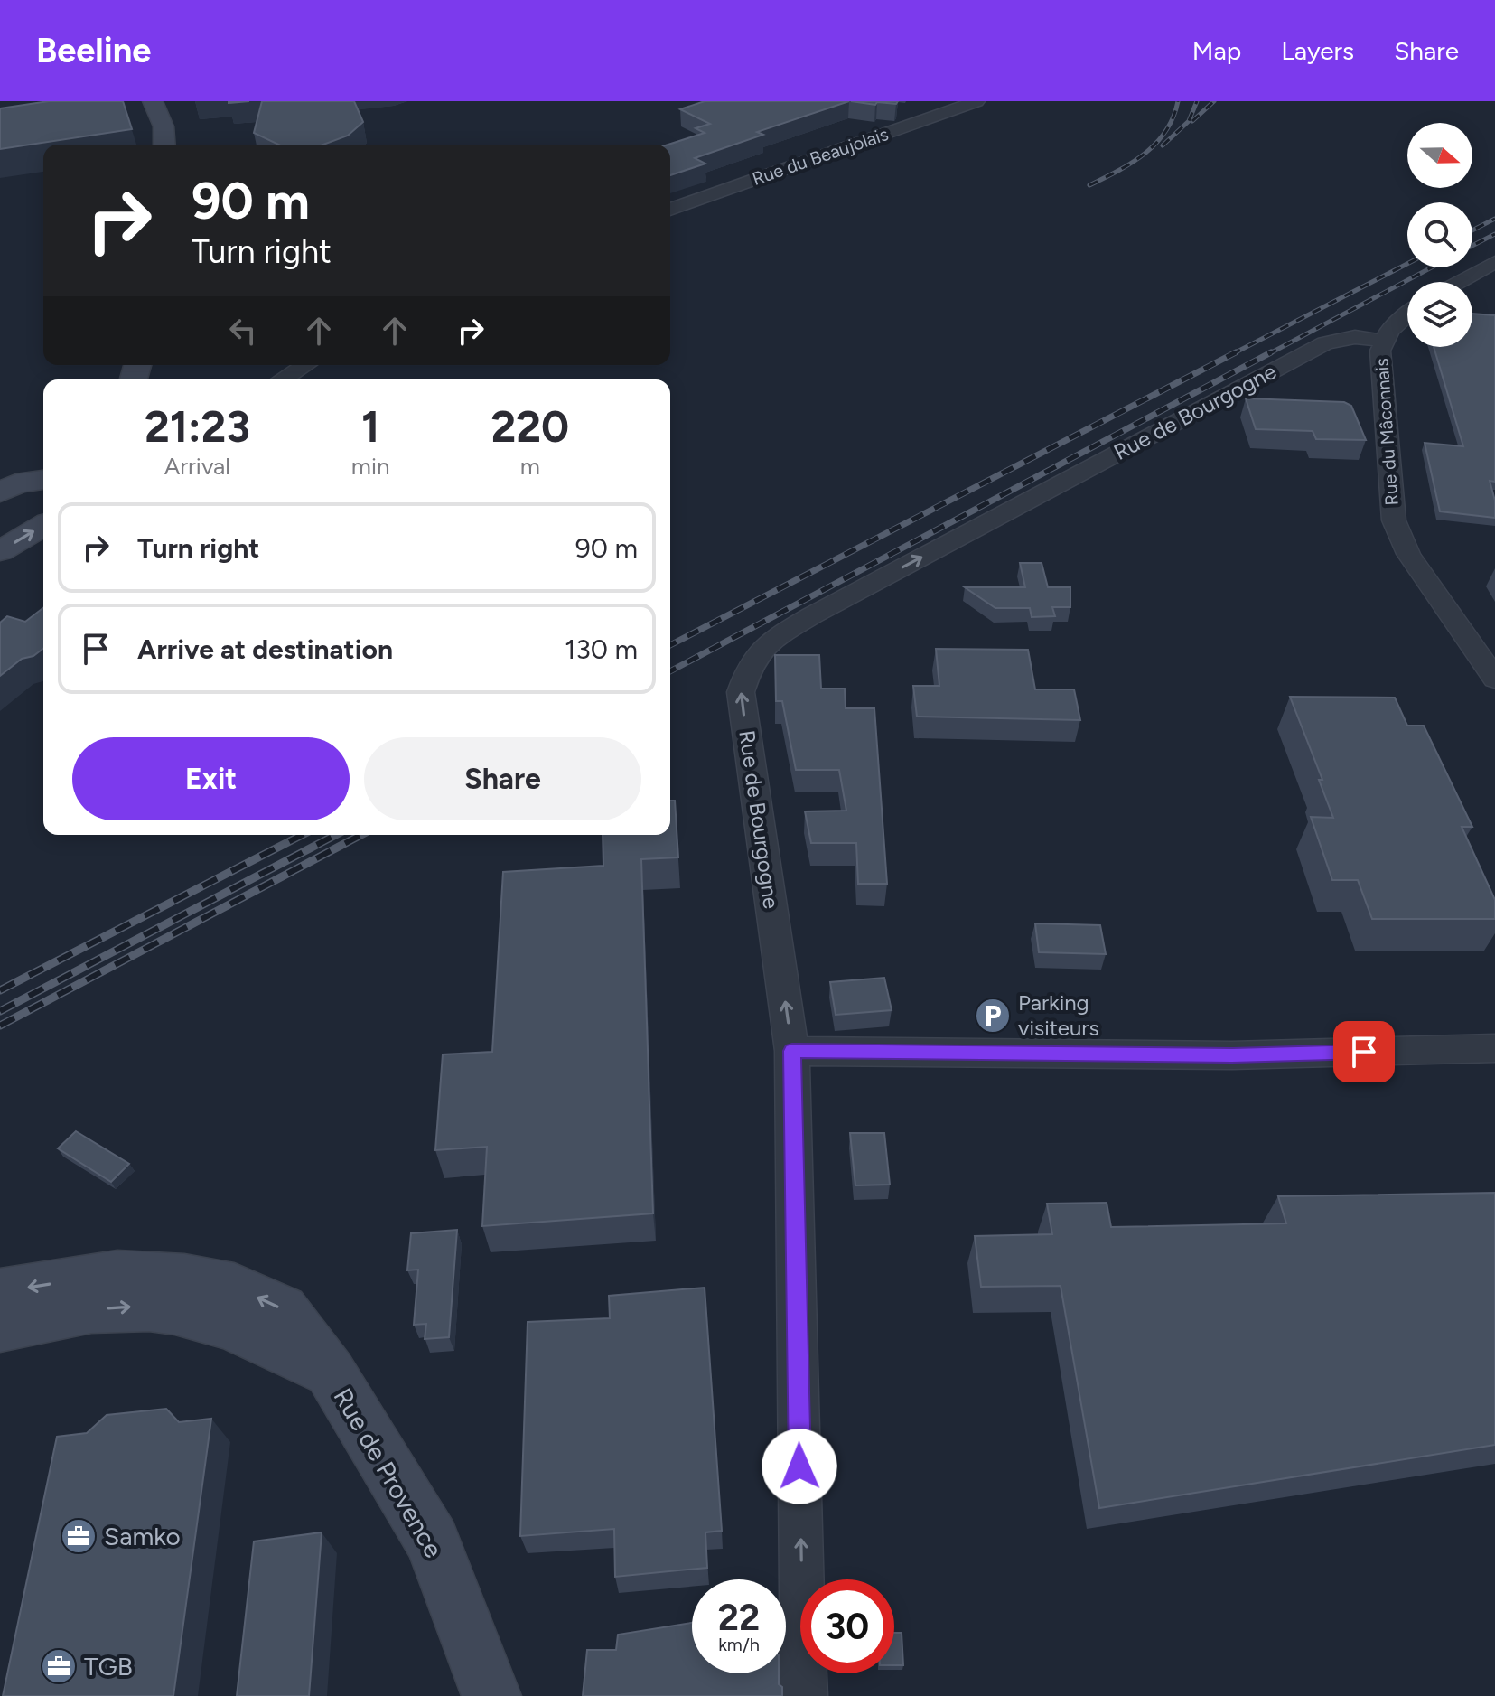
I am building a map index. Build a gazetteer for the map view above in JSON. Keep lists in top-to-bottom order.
{
  "streets": {
    "main road": ["Rue de Provence"],
    "street": ["Rue du Beaujolais", "Rue de Bourgogne", "Rue du Mâconnais"]
  },
  "crossings": [
    ["Rue de Bourgogne", "Rue du Mâconnais"]
  ],
  "one_way": ["Rue de Bourgogne"],
  "places": {
    "parking": ["Parking visiteurs"],
    "office": ["Samko", "TGB"]
  },
  "north": "right",
  "page": {
    "header": "Beeline",
    "nav": ["Map", "Layers", "Share"],
    "turn": ["90 m", "Turn right"],
    "eta": [
      "21:23",
      "Arrival",
      "1",
      "min",
      "220",
      "m"
    ],
    "list": [
      {
        "name": "Turn right",
        "value": "90 m"
      },
      {
        "name": "Arrive at destination",
        "value": "130 m"
      }
    ],
    "buttons": ["Exit", "Share"],
    "speed": "22 km/h",
    "limit": "30"
  }
}
